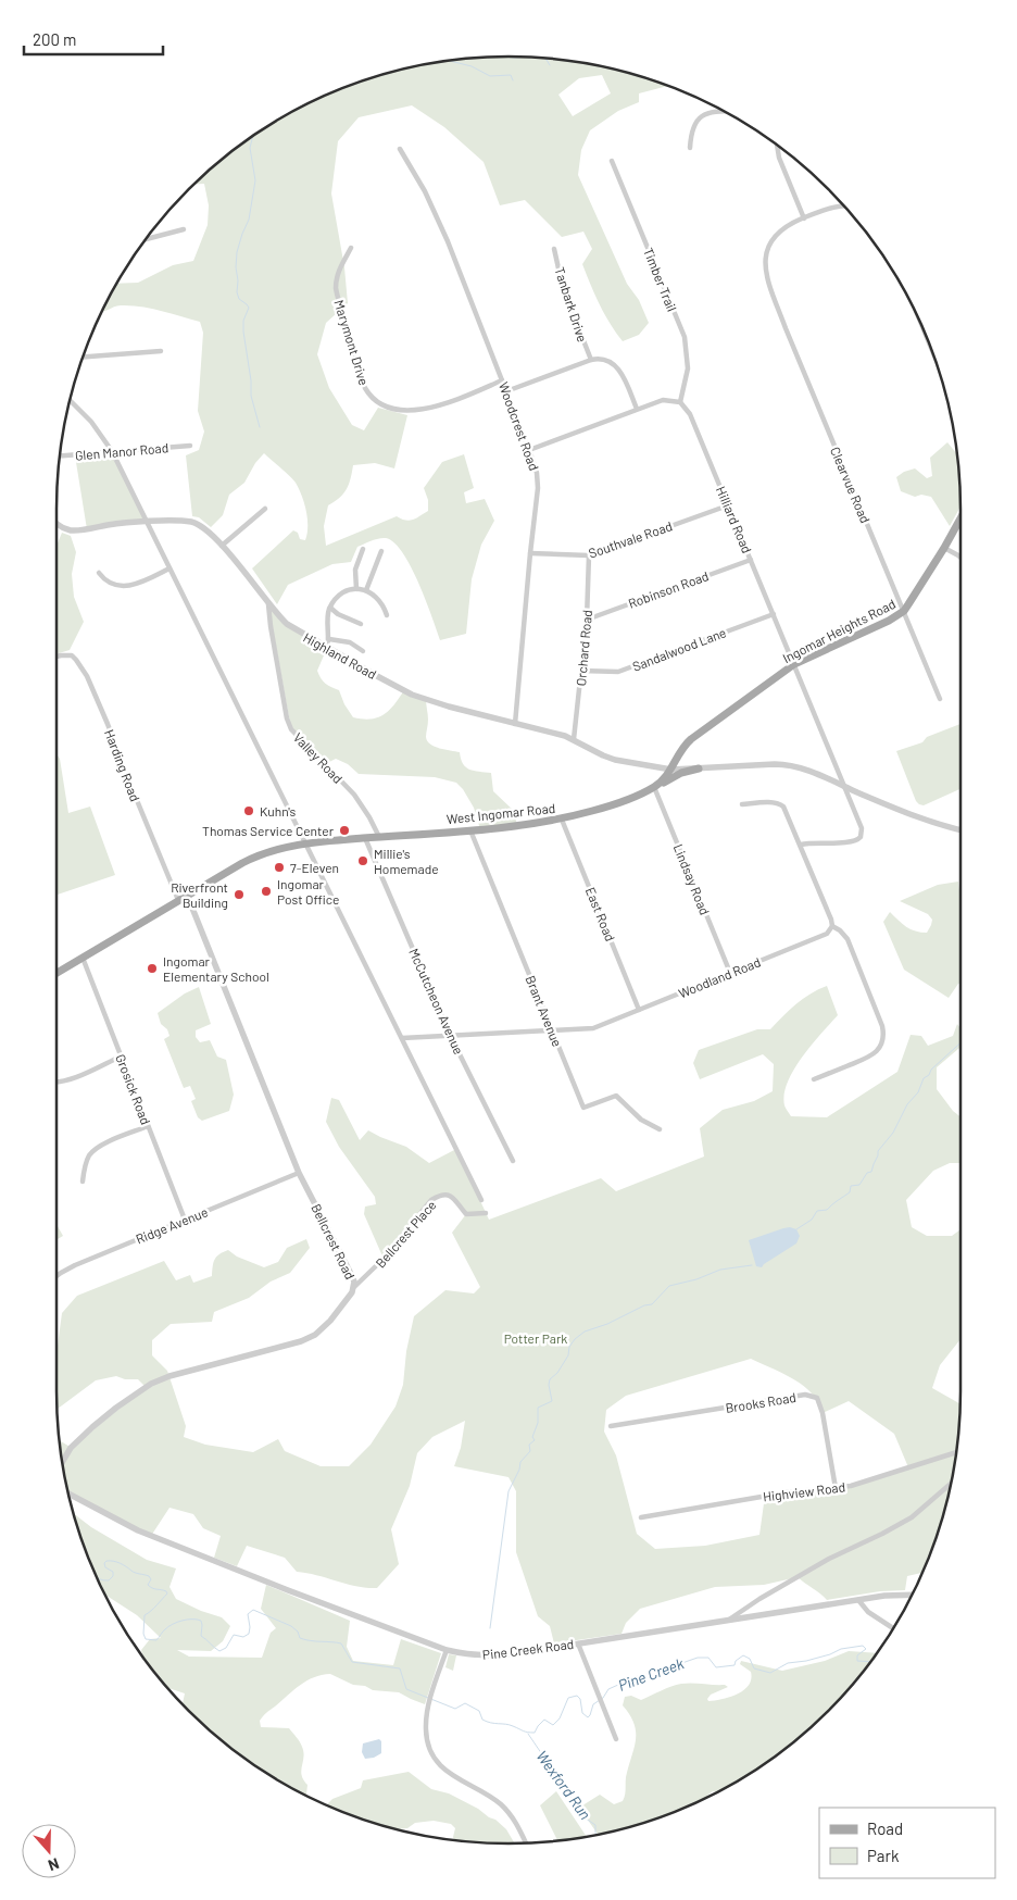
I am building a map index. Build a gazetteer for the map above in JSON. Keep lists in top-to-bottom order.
{
  "streets": {
    "main road": ["Ingomar Heights Road", "West Ingomar Road"],
    "street": [
      "Timber Trail",
      "Tanbark Drive",
      "Marymont Drive",
      "Woodcrest Road",
      "Glen Manor Road",
      "Clearvue Road",
      "Hilliard Road",
      "Southvale Road",
      "Robinson Road",
      "Orchard Road",
      "Sandalwood Lane",
      "Highland Road",
      "Valley Road",
      "Harding Road",
      "Lindsay Road",
      "East Road",
      "Woodland Road",
      "McCutcheon Avenue",
      "Brant Avenue",
      "Grosick Road",
      "Ridge Avenue",
      "Bellcrest Place",
      "Bellcrest Road",
      "Brooks Road",
      "Highview Road",
      "Pine Creek Road"
    ]
  },
  "crossings": [
    ["Timber Trail", "Hilliard Road"],
    ["Marymont Drive", "Woodcrest Road"],
    ["Woodcrest Road", "Southvale Road"],
    ["Woodcrest Road", "Highland Road"],
    ["Clearvue Road", "Ingomar Heights Road"],
    ["Hilliard Road", "Southvale Road"],
    ["Hilliard Road", "Robinson Road"],
    ["Hilliard Road", "Ingomar Heights Road"],
    ["Hilliard Road", "Sandalwood Lane"],
    ["Southvale Road", "Orchard Road"],
    ["Robinson Road", "Orchard Road"],
    ["Ingomar Heights Road", "Highland Road"],
    ["Ingomar Heights Road", "West Ingomar Road"],
    ["Orchard Road", "Sandalwood Lane"],
    ["Orchard Road", "Highland Road"],
    ["Highland Road", "Valley Road"],
    ["Highland Road", "West Ingomar Road"],
    ["Valley Road", "West Ingomar Road"],
    ["Harding Road", "West Ingomar Road"],
    ["West Ingomar Road", "Lindsay Road"],
    ["West Ingomar Road", "East Road"],
    ["West Ingomar Road", "McCutcheon Avenue"],
    ["West Ingomar Road", "Brant Avenue"],
    ["West Ingomar Road", "Grosick Road"],
    ["West Ingomar Road", "Bellcrest Road"],
    ["Lindsay Road", "Woodland Road"],
    ["East Road", "Woodland Road"],
    ["Woodland Road", "McCutcheon Avenue"],
    ["Woodland Road", "Brant Avenue"],
    ["Grosick Road", "Ridge Avenue"],
    ["Ridge Avenue", "Bellcrest Road"],
    ["Bellcrest Place", "Bellcrest Road"],
    ["Brooks Road", "Highview Road"]
  ],
  "water": ["Pine Creek", "Wexford Run"],
  "parks": ["Potter Park"],
  "places": [
    "Kuhn's",
    "Thomas Service Center",
    "Millie's Homemade",
    "7-Eleven",
    "Ingomar Post Office",
    "Riverfront Building",
    "Ingomar Elementary School"
  ],
  "legend": ["Road", "Park"],
  "scale_bar": "200 m",
  "north": "bottom"
}
